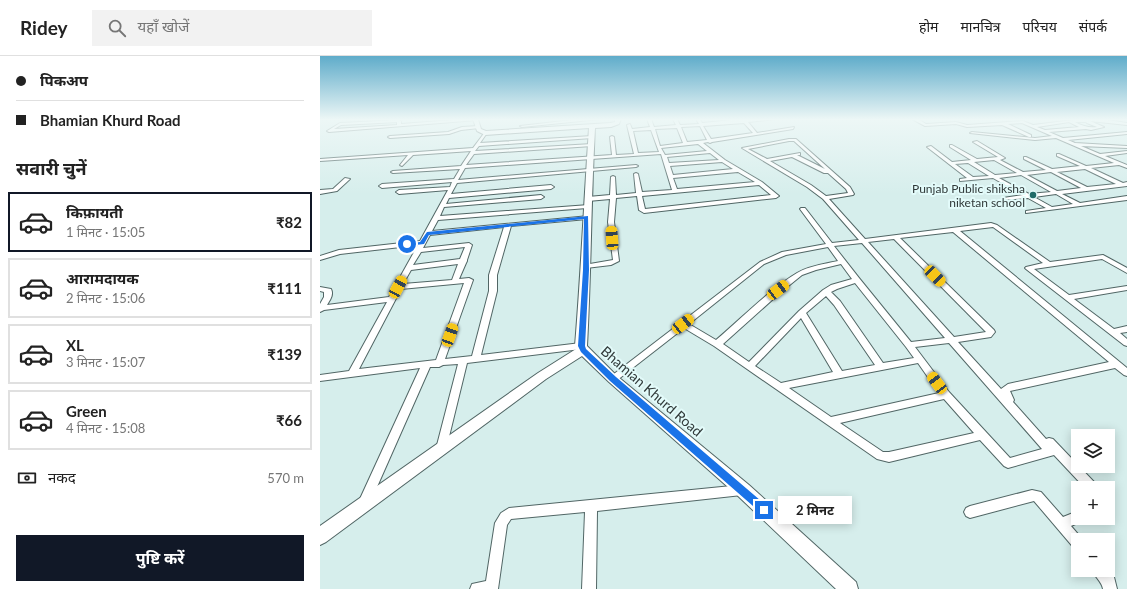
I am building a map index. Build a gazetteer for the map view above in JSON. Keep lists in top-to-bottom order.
{
  "streets": {
    "street": ["Bhamian Khurd Road"]
  },
  "places": ["Punjab Public shiksha niketan school"],
  "page": {
    "header": "Ridey",
    "search": "यहाँ खोजें",
    "nav": [
      "होम",
      "मानचित्र",
      "परिचय",
      "संपर्क"
    ],
    "banner": ["पिकअप", "Bhamian Khurd Road"],
    "heading": "सवारी चुनें",
    "list": [
      {
        "name": "किफ़ायती",
        "note": "1 मिनट · 15:05",
        "value": "₹82"
      },
      {
        "name": "आरामदायक",
        "note": "2 मिनट · 15:06",
        "value": "₹111"
      },
      {
        "name": "XL",
        "note": "3 मिनट · 15:07",
        "value": "₹139"
      },
      {
        "name": "Green",
        "note": "4 मिनट · 15:08",
        "value": "₹66"
      }
    ],
    "map_buttons": ["+", "−"],
    "pay": ["नकद", "570 m"],
    "bubble": "2 मिनट",
    "buttons": "पुष्टि करें"
  }
}
